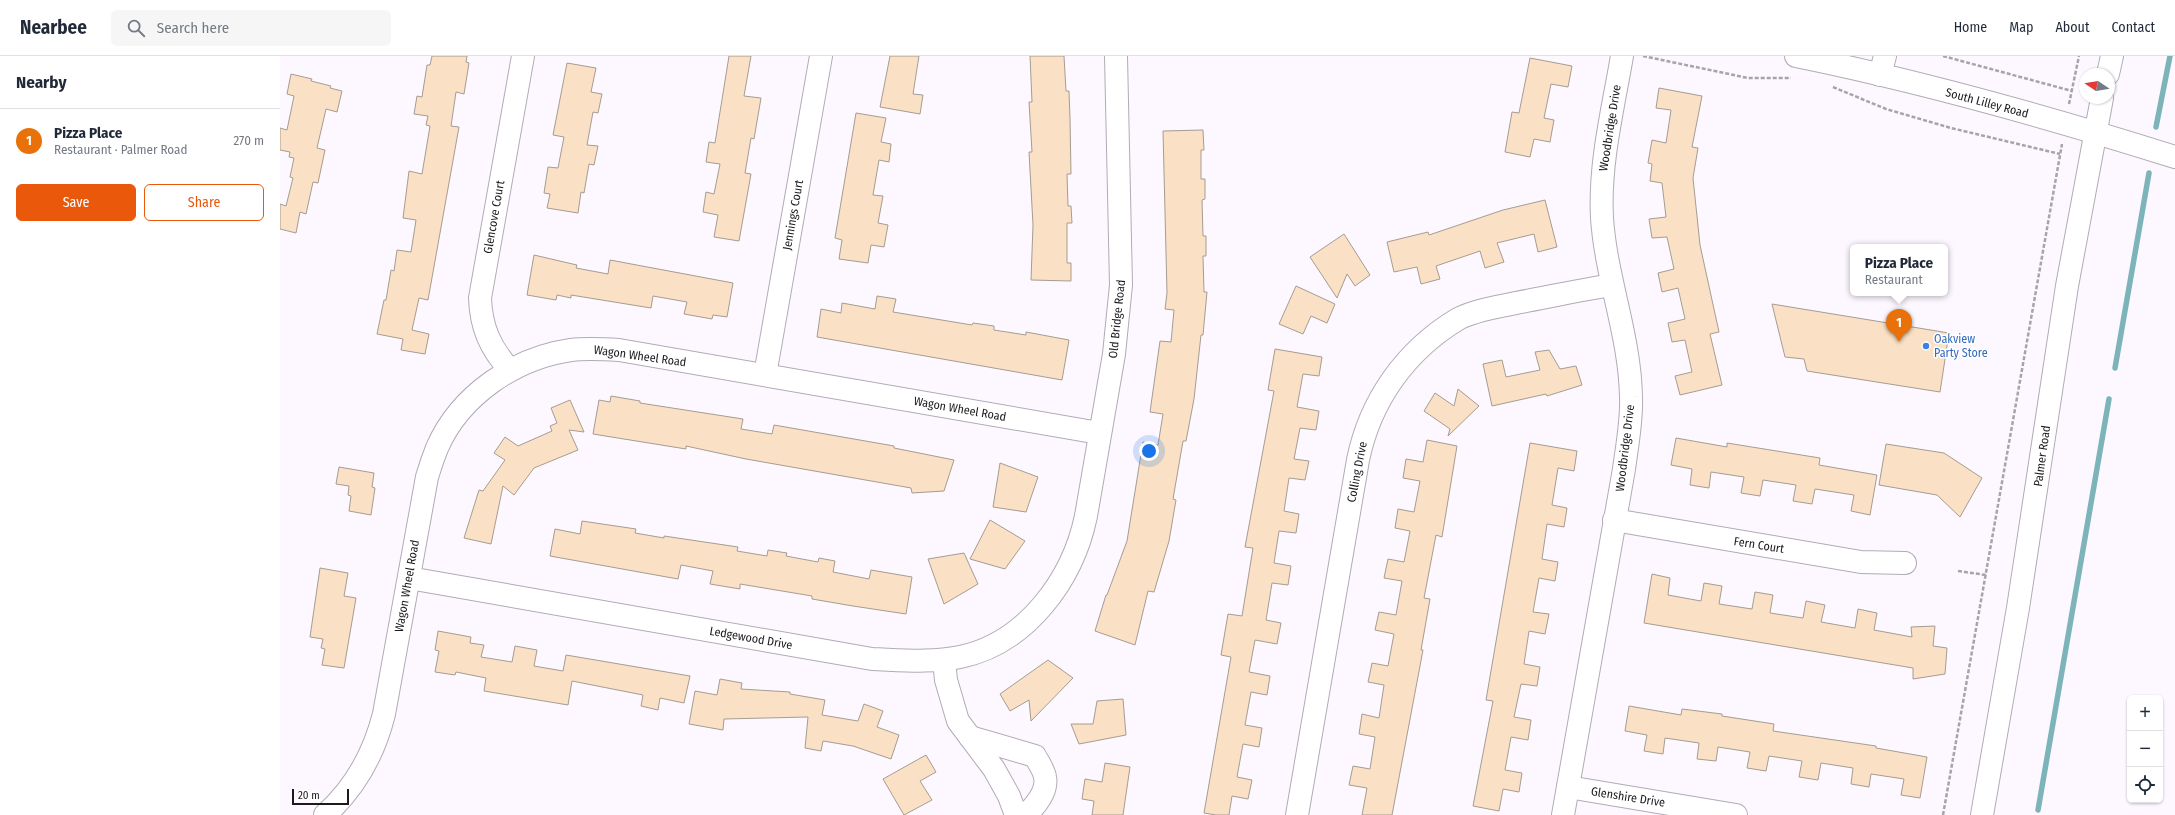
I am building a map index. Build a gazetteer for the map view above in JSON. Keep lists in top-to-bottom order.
{
  "streets": {
    "street": [
      "South Lilley Road",
      "Woodbridge Drive",
      "Jennings Court",
      "Glencove Court",
      "Old Bridge Road",
      "Wagon Wheel Road",
      "Palmer Road",
      "Colling Drive",
      "Fern Court",
      "Ledgewood Drive",
      "Glenshire Drive"
    ]
  },
  "crossings": [
    ["South Lilley Road", "Palmer Road"],
    ["Woodbridge Drive", "Colling Drive"],
    ["Woodbridge Drive", "Fern Court"],
    ["Woodbridge Drive", "Glenshire Drive"],
    ["Jennings Court", "Wagon Wheel Road"],
    ["Glencove Court", "Wagon Wheel Road"],
    ["Old Bridge Road", "Wagon Wheel Road"],
    ["Old Bridge Road", "Ledgewood Drive"],
    ["Wagon Wheel Road", "Ledgewood Drive"]
  ],
  "places": ["Oakview Party Store"],
  "scale_bar": "20 m",
  "north": "left",
  "page": {
    "header": "Nearbee",
    "search": "Search here",
    "nav": [
      "Home",
      "Map",
      "About",
      "Contact"
    ],
    "heading": "Nearby",
    "list": [
      {
        "mark": "1",
        "name": "Pizza Place",
        "note": "Restaurant · Palmer Road",
        "value": "270 m"
      }
    ],
    "buttons": ["Save", "Share"],
    "popup": ["Pizza Place", "Restaurant"],
    "pins": "1",
    "map_buttons": ["+", "−"],
    "scale": "20 m"
  }
}
